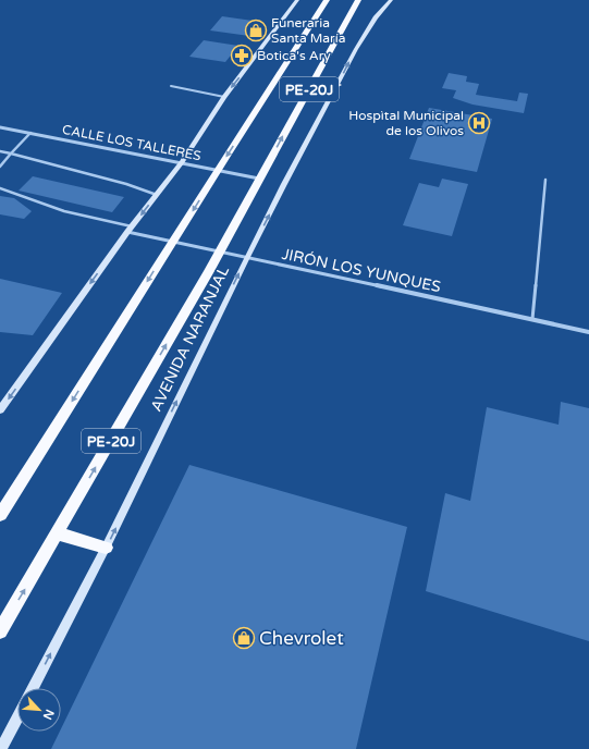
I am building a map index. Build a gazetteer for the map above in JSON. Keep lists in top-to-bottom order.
{
  "streets": {
    "highway": ["PE-20J", "AVENIDA NARANJAL"],
    "street": ["CALLE LOS TALLERES", "JIRÓN LOS YUNQUES"]
  },
  "crossings": [
    ["PE-20J", "CALLE LOS TALLERES"],
    ["PE-20J", "JIRÓN LOS YUNQUES"],
    ["CALLE LOS TALLERES", "AVENIDA NARANJAL"],
    ["JIRÓN LOS YUNQUES", "AVENIDA NARANJAL"]
  ],
  "places": {
    "shop": ["Funeraria Santa María", "Chevrolet"],
    "pharmacy": ["Botica's Ary"],
    "hospital": ["Hospìtal Municipal de los Olivos"]
  },
  "north": "bottom right"
}
